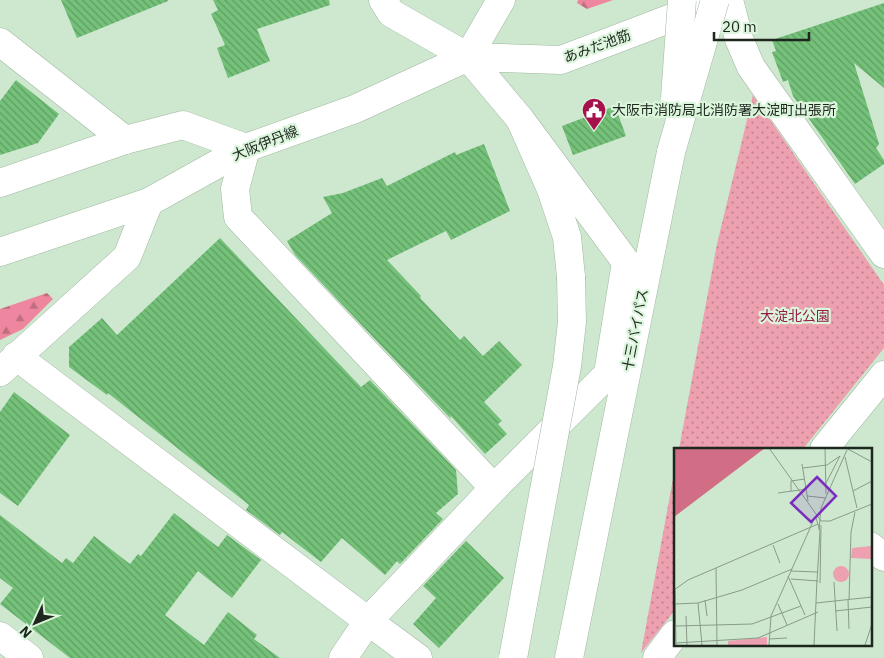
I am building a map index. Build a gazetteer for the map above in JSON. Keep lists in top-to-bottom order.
{
  "streets": {
    "main road": ["あみだ池筋", "大阪伊丹線", "十三バイパス"]
  },
  "crossings": [
    ["あみだ池筋", "大阪伊丹線"]
  ],
  "parks": ["大淀北公園"],
  "places": {
    "public building": ["大阪市消防局北消防署大淀町出張所"]
  },
  "scale_bar": "20 m",
  "north": "bottom left"
}
